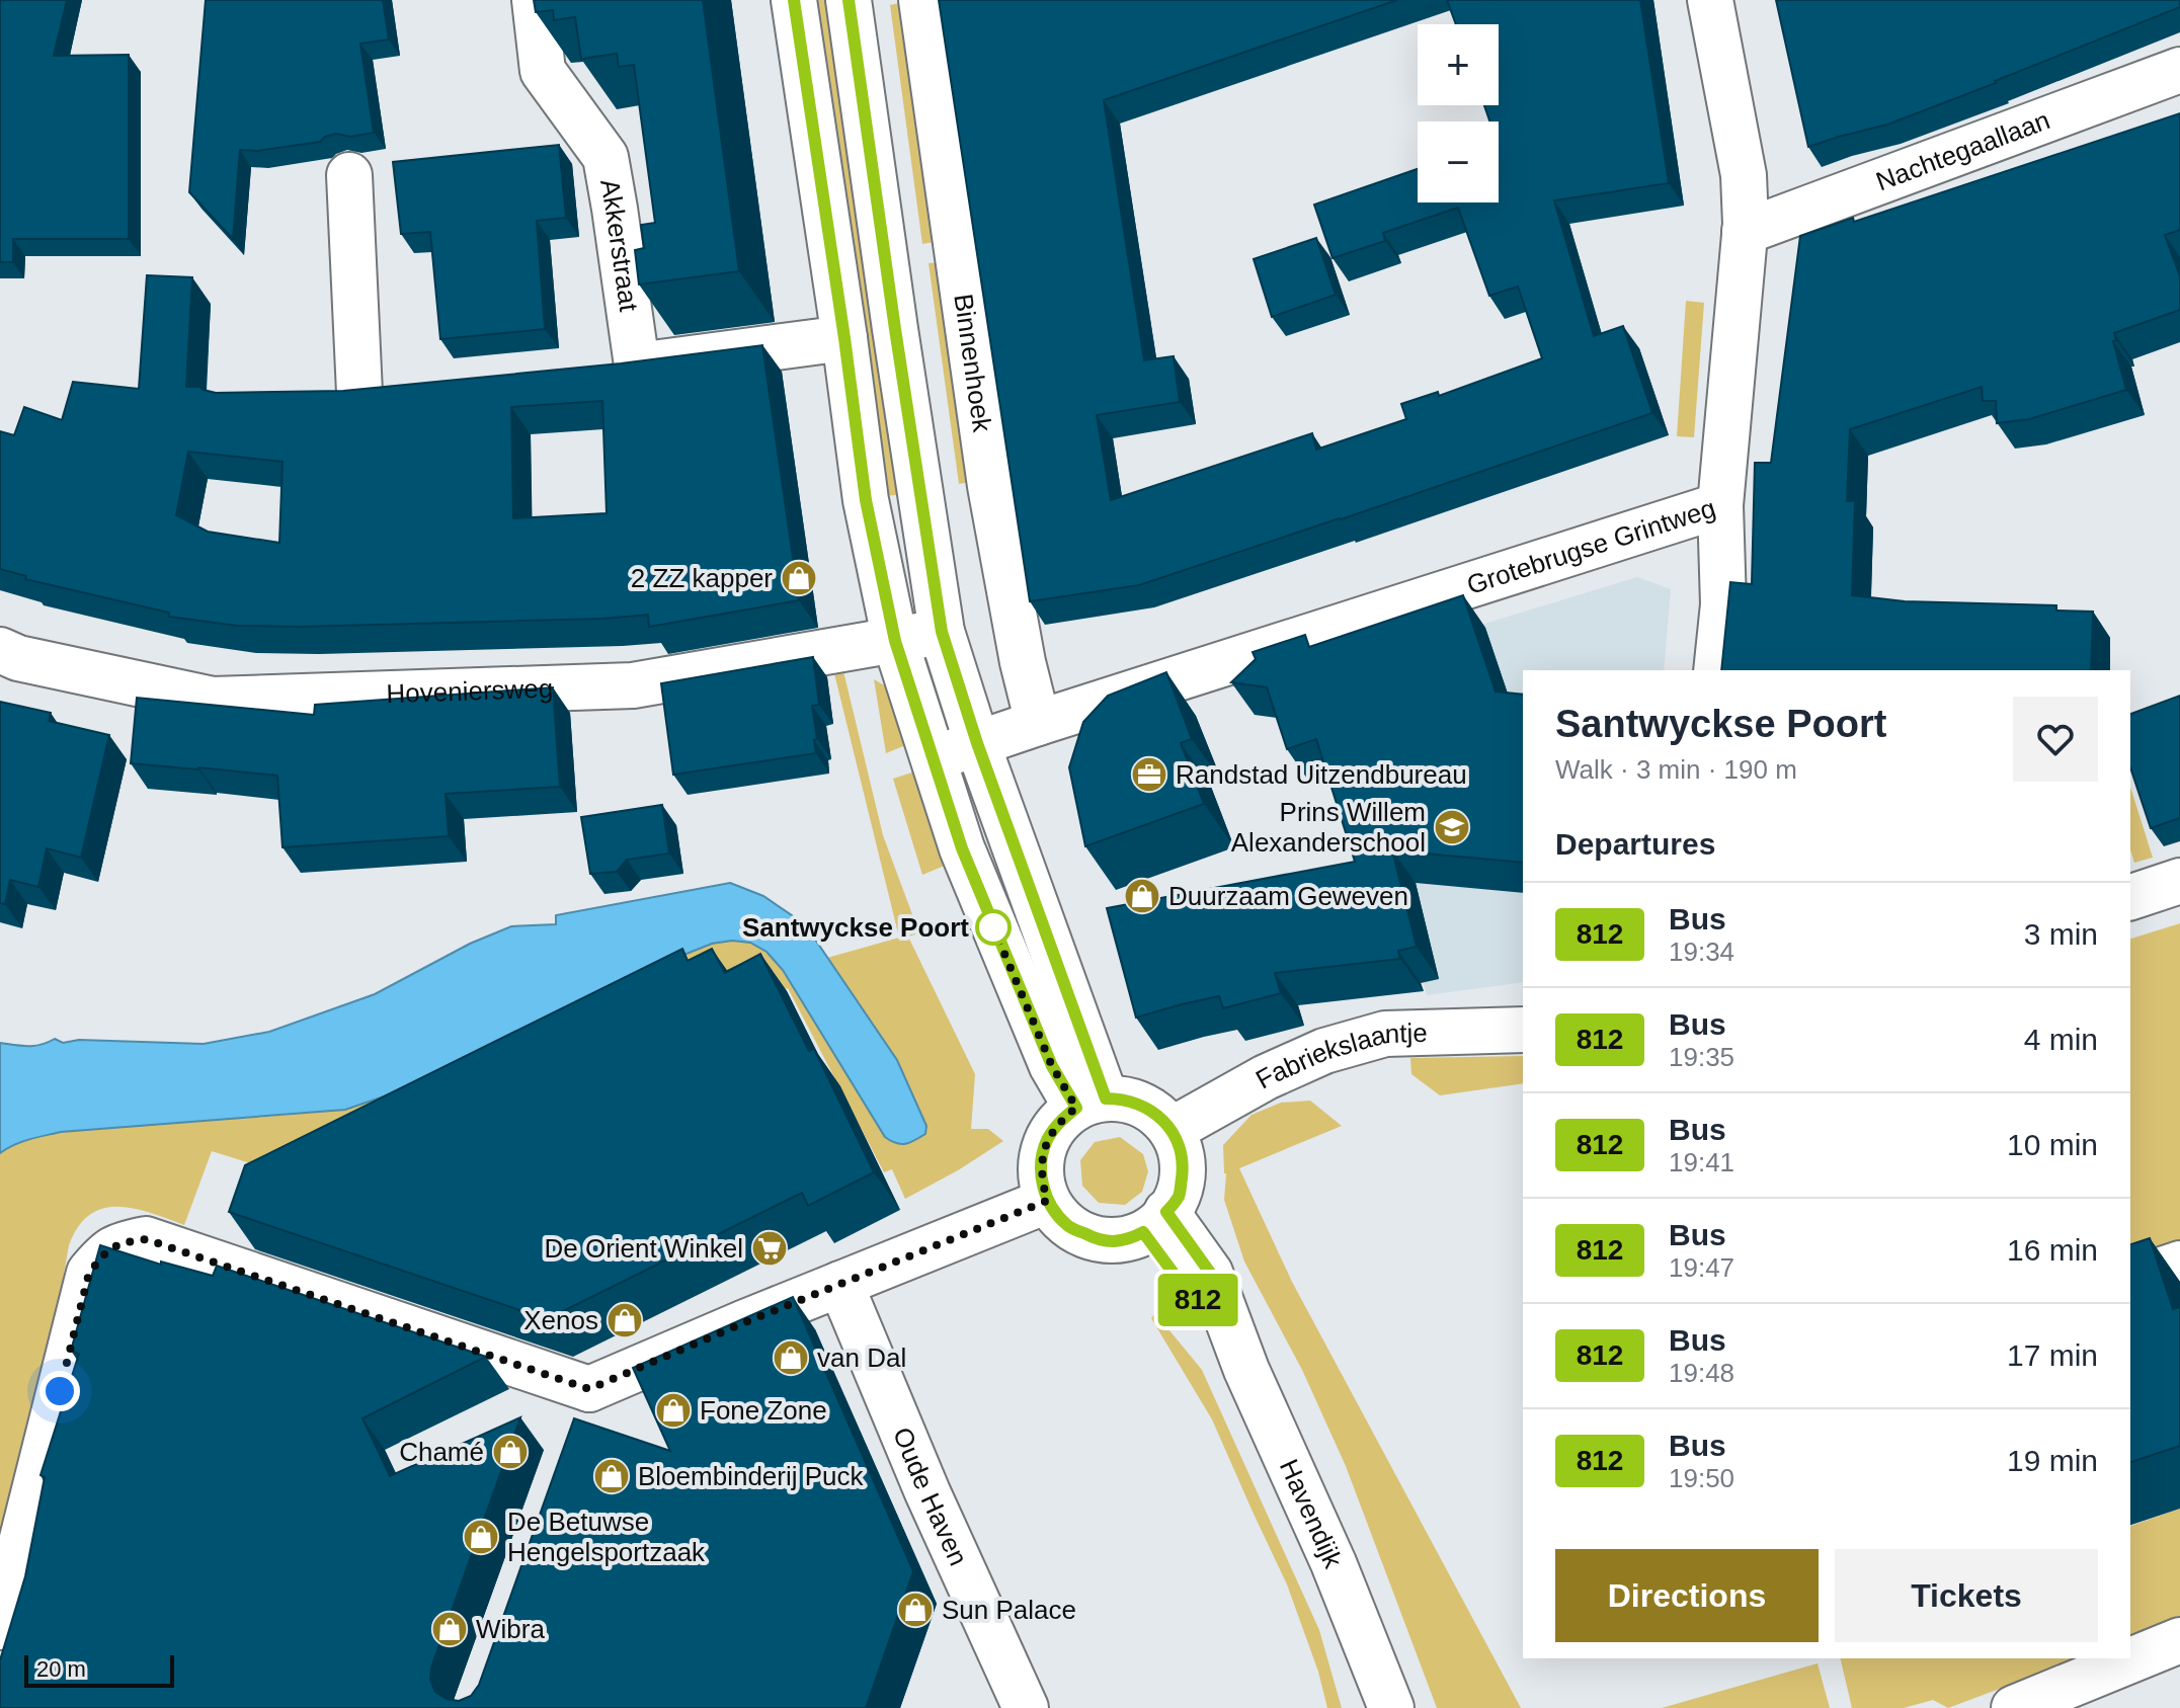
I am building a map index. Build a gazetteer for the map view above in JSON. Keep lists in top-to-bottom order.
{
  "streets": {
    "street": [
      "Nachtegaallaan",
      "Akkerstraat",
      "Binnenhoek",
      "Grotebrugse Grintweg",
      "Hoveniersweg",
      "Fabriekslaantje",
      "Oude Haven",
      "Havendijk"
    ]
  },
  "crossings": [
    ["Nachtegaallaan", "Grotebrugse Grintweg"],
    ["Binnenhoek", "Grotebrugse Grintweg"],
    ["Fabriekslaantje", "Havendijk"]
  ],
  "places": {
    "shop": [
      "2 ZZ kapper",
      "Duurzaam Geweven",
      "Xenos",
      "van Dal",
      "Fone Zone",
      "Chamé",
      "Bloembinderij Puck",
      "De Betuwse Hengelsportzaak",
      "Sun Palace",
      "Wibra"
    ],
    "office": ["Randstad Uitzendbureau"],
    "school or university": ["Prins Willem Alexanderschool"],
    "other": ["Santwyckse Poort"],
    "supermarket": ["De Orient Winkel"]
  },
  "lines": ["bus line 812"],
  "scale_bar": "20 m",
  "page": {
    "on_map": "812",
    "map_buttons": ["+", "−"],
    "heading": [
      ["Santwyckse Poort", "Walk · 3 min · 190 m"],
      "Departures"
    ],
    "list": [
      {
        "mark": "812",
        "name": "Bus",
        "note": "19:34",
        "value": "3 min"
      },
      {
        "mark": "812",
        "name": "Bus",
        "note": "19:35",
        "value": "4 min"
      },
      {
        "mark": "812",
        "name": "Bus",
        "note": "19:41",
        "value": "10 min"
      },
      {
        "mark": "812",
        "name": "Bus",
        "note": "19:47",
        "value": "16 min"
      },
      {
        "mark": "812",
        "name": "Bus",
        "note": "19:48",
        "value": "17 min"
      },
      {
        "mark": "812",
        "name": "Bus",
        "note": "19:50",
        "value": "19 min"
      }
    ],
    "buttons": ["Directions", "Tickets"],
    "scale": "20 m"
  }
}
